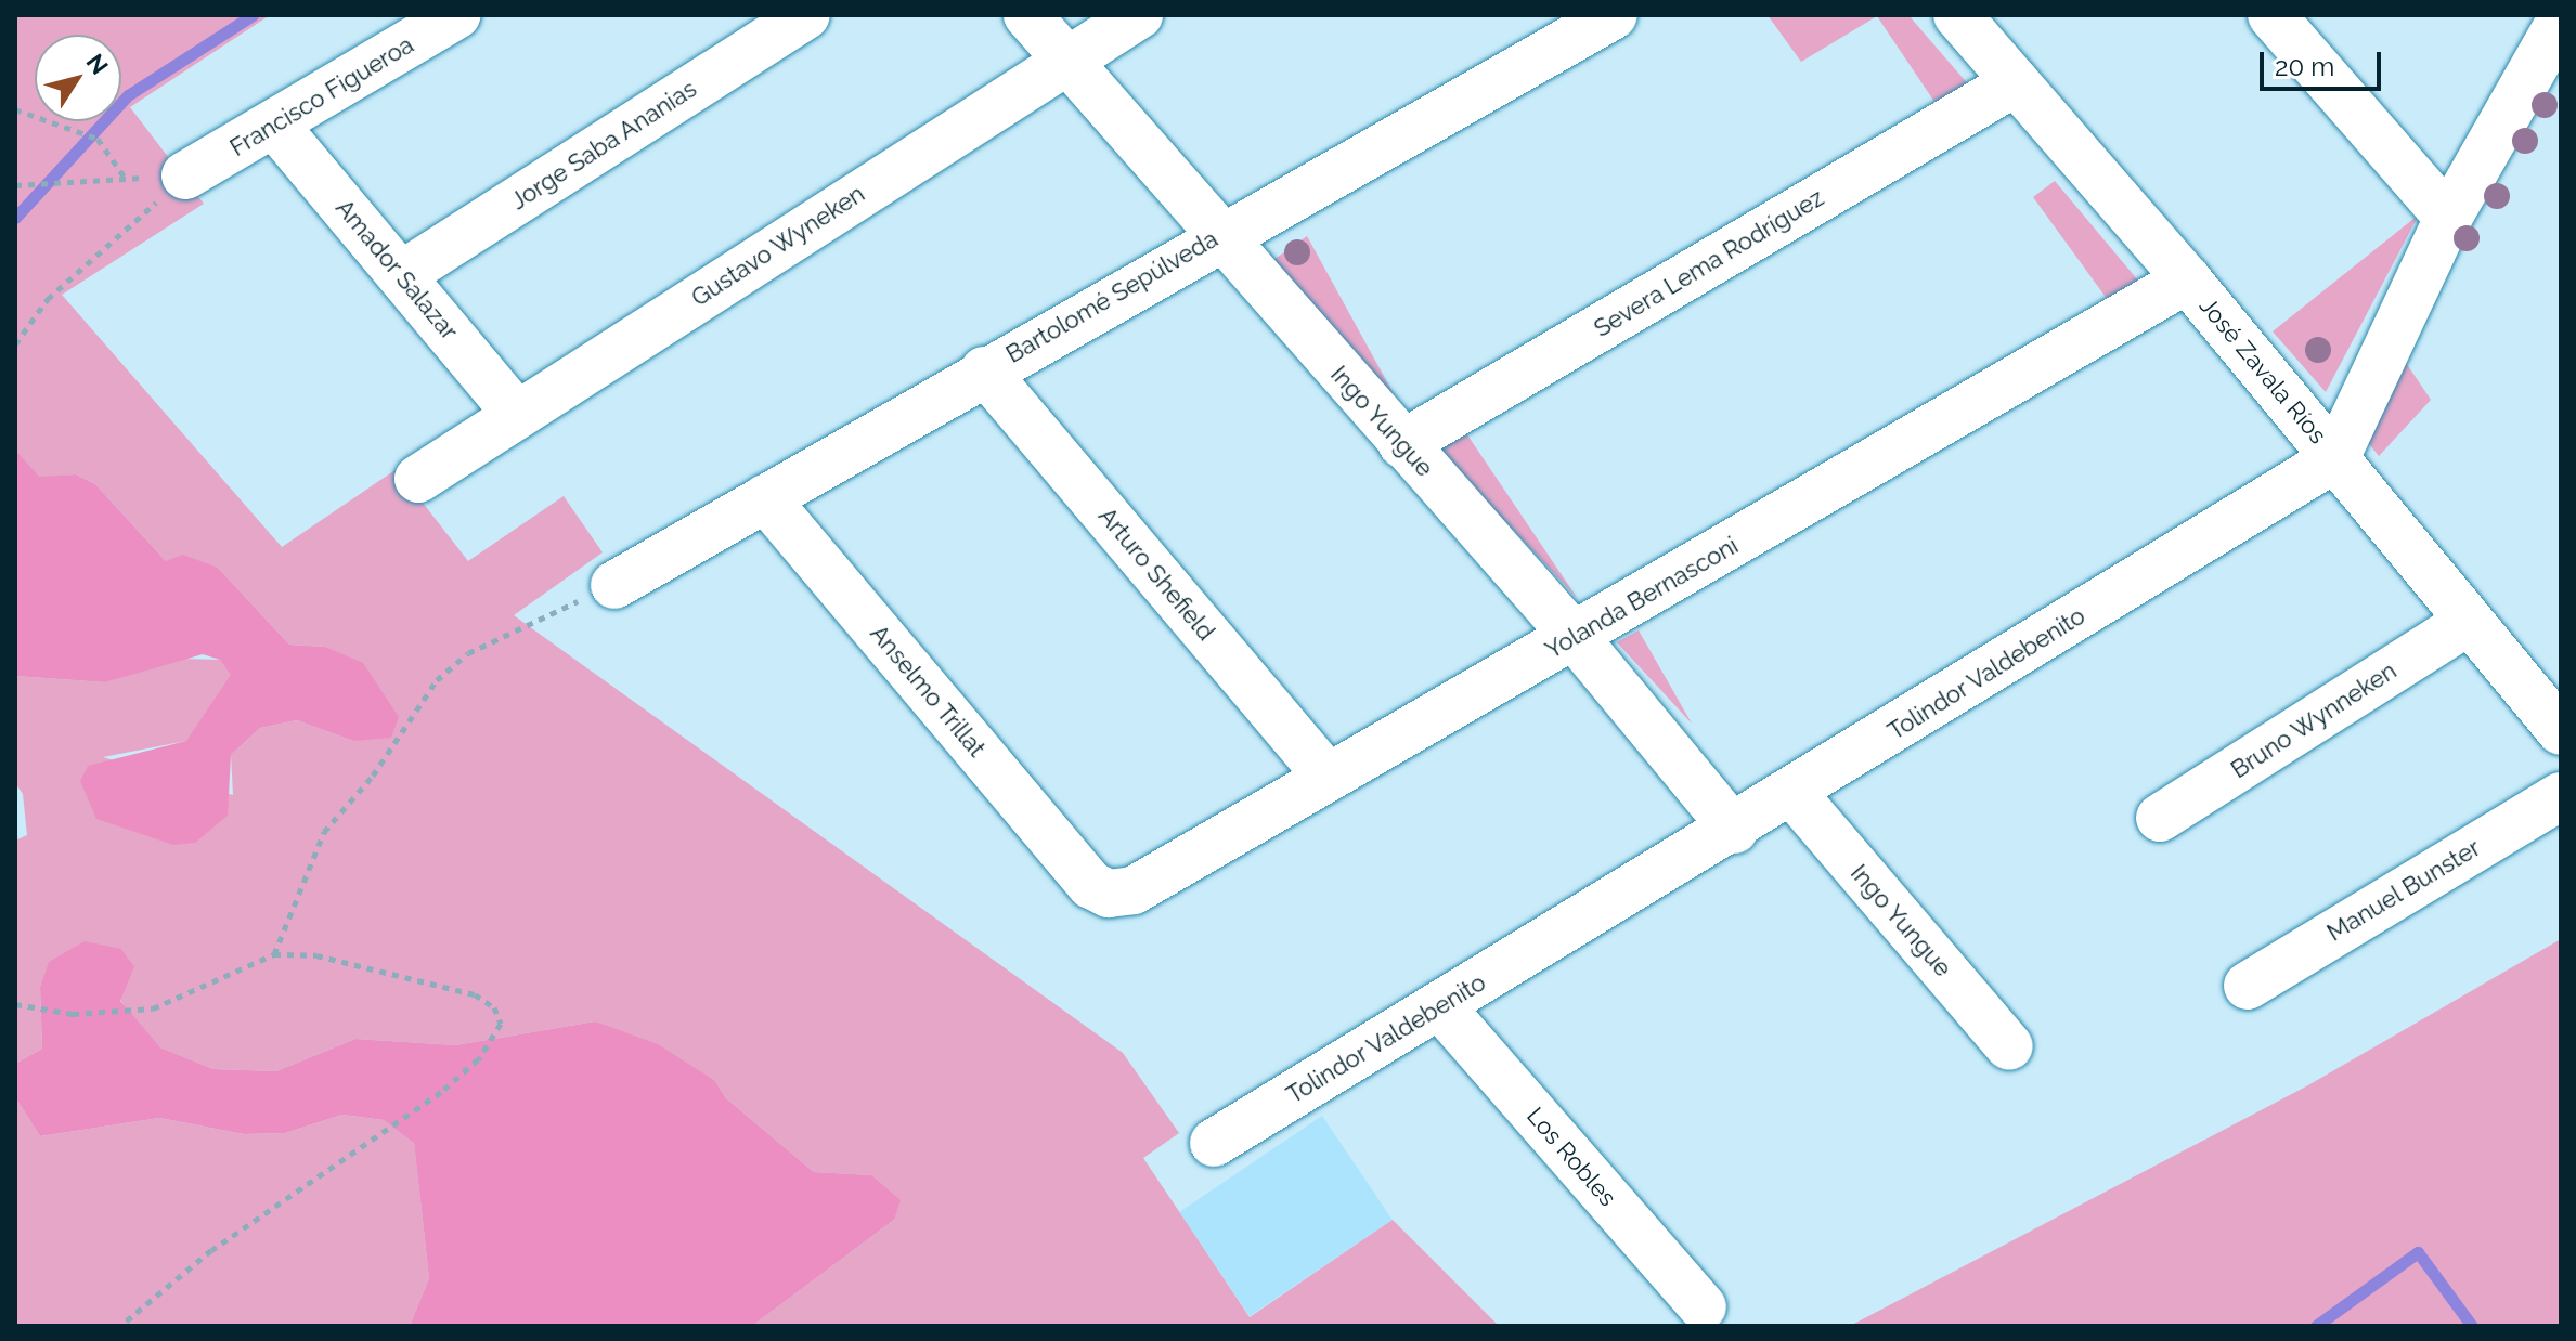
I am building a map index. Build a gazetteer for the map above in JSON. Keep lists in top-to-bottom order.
{
  "streets": {
    "street": [
      "Francisco Figueroa",
      "Jorge Saba Ananias",
      "Gustavo Wyneken",
      "Severa Lema Rodríguez",
      "Amador Salazar",
      "Bartolomé Sepúlveda",
      "José Zavala Ríos",
      "Ingo Yungue",
      "Arturo Shefield",
      "Yolanda Bernasconi",
      "Tolindor Valdebenito",
      "Anselmo Trillat",
      "Bruno Wynneken",
      "Manuel Bunster",
      "Los Robles"
    ]
  },
  "crossings": [
    ["Francisco Figueroa", "Amador Salazar"],
    ["Jorge Saba Ananias", "Amador Salazar"],
    ["Gustavo Wyneken", "Amador Salazar"],
    ["Gustavo Wyneken", "Ingo Yungue"],
    ["Severa Lema Rodríguez", "José Zavala Ríos"],
    ["Severa Lema Rodríguez", "Ingo Yungue"],
    ["Bartolomé Sepúlveda", "Ingo Yungue"],
    ["Bartolomé Sepúlveda", "Arturo Shefield"],
    ["Bartolomé Sepúlveda", "Anselmo Trillat"],
    ["José Zavala Ríos", "Yolanda Bernasconi"],
    ["José Zavala Ríos", "Tolindor Valdebenito"],
    ["José Zavala Ríos", "Bruno Wynneken"],
    ["Ingo Yungue", "Yolanda Bernasconi"],
    ["Ingo Yungue", "Tolindor Valdebenito"],
    ["Arturo Shefield", "Yolanda Bernasconi"],
    ["Yolanda Bernasconi", "Anselmo Trillat"],
    ["Tolindor Valdebenito", "Los Robles"]
  ],
  "scale_bar": "20 m",
  "north": "top right"
}
